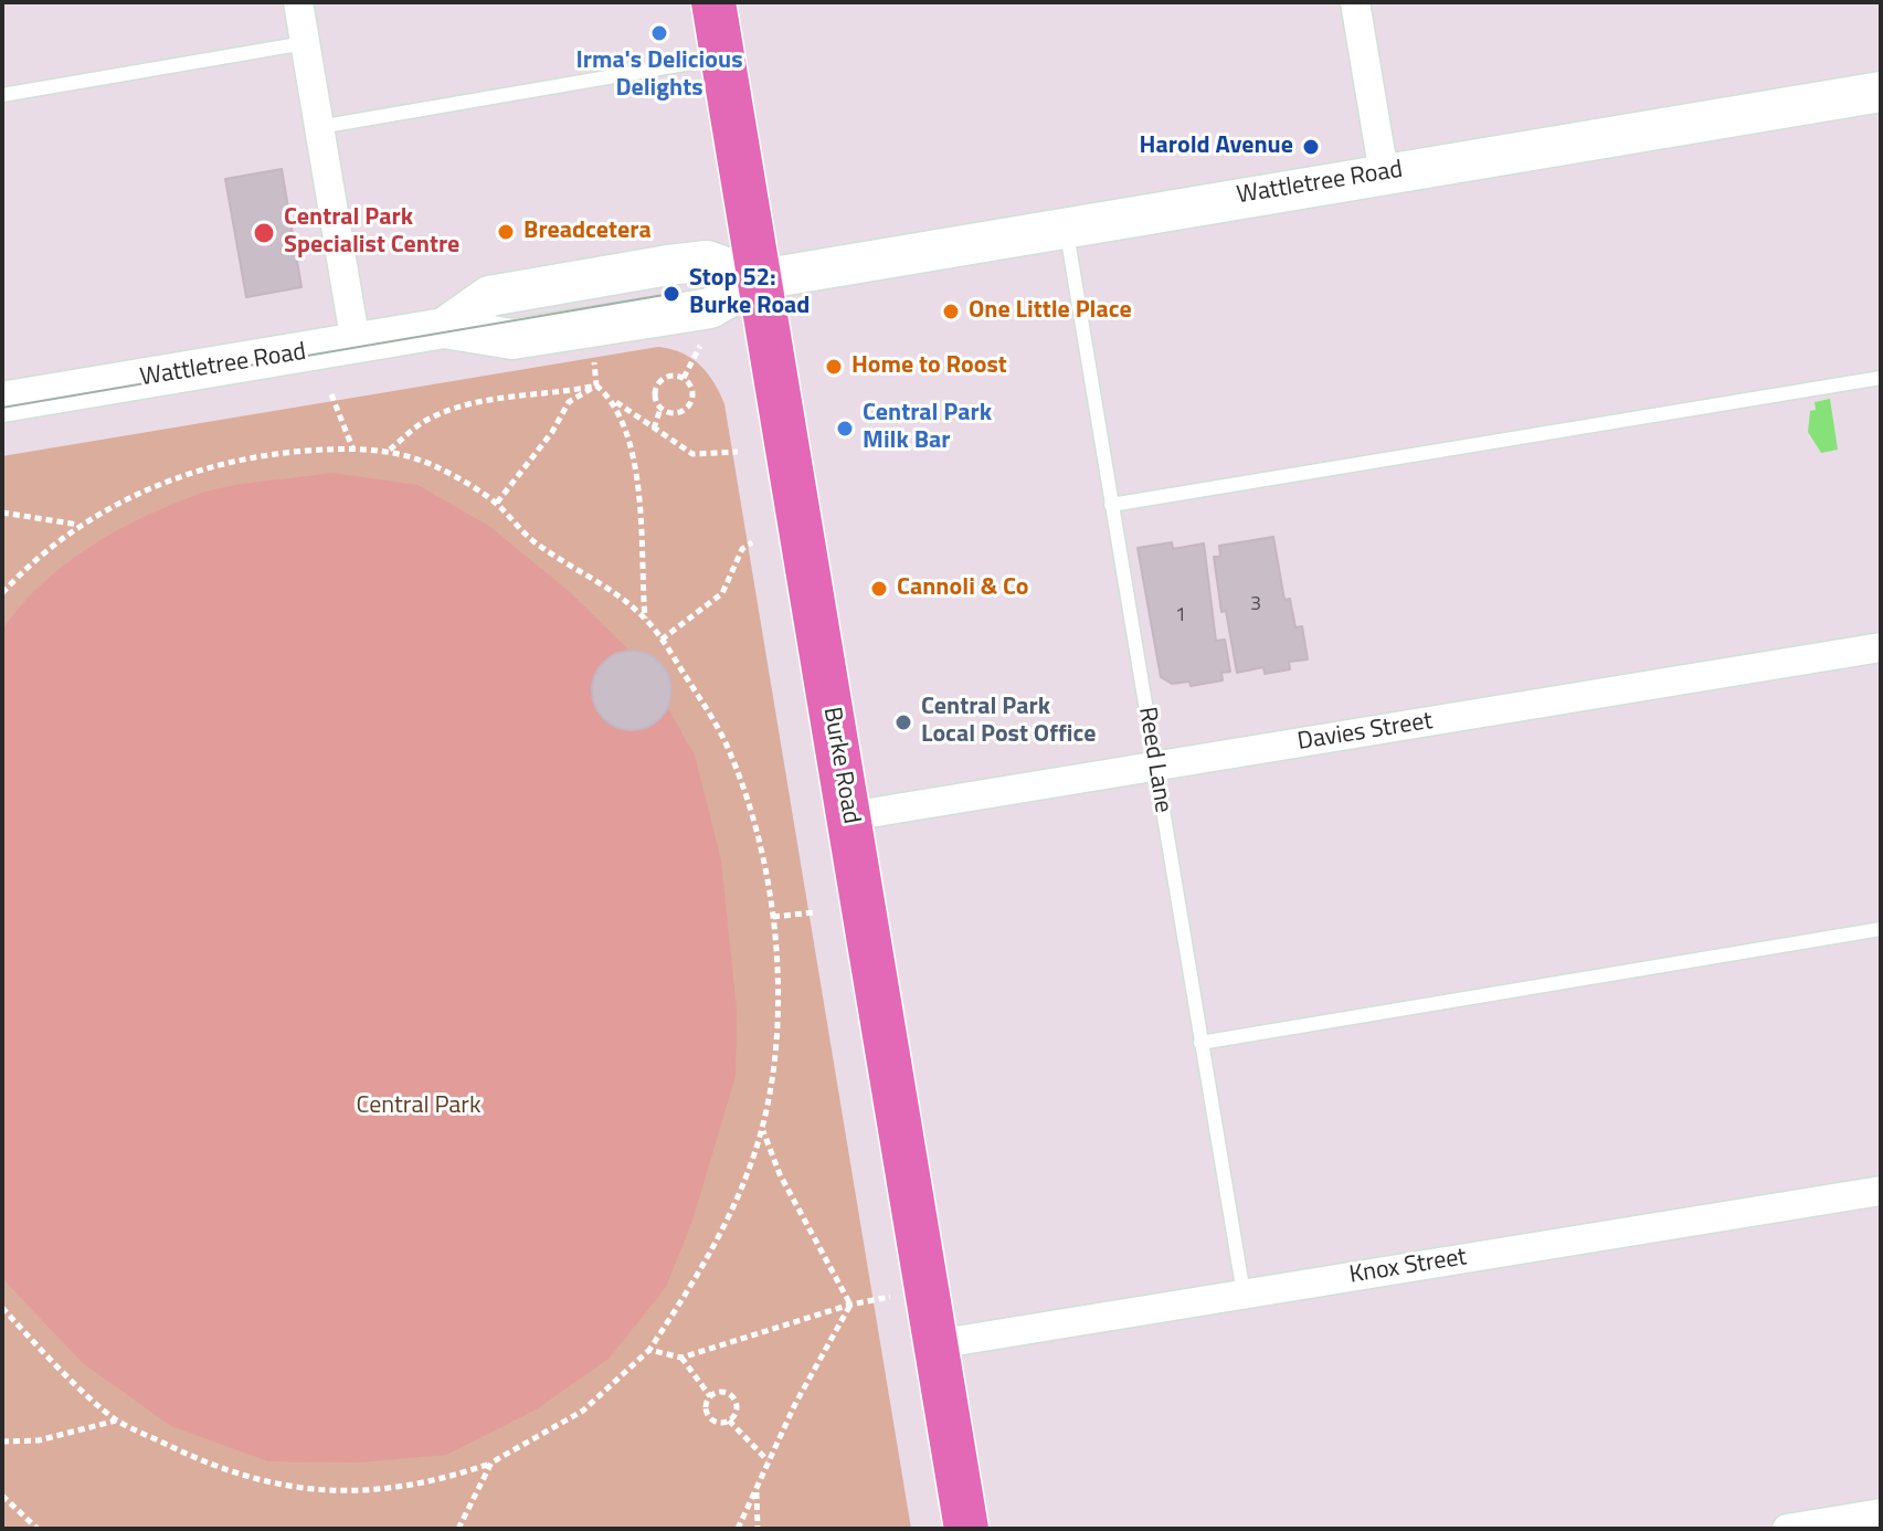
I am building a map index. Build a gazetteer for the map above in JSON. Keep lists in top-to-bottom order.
{
  "streets": {
    "main road": ["Wattletree Road", "Burke Road"],
    "street": ["Davies Street", "Knox Street"],
    "lane": ["Reed Lane"]
  },
  "crossings": [
    ["Wattletree Road", "Reed Lane"],
    ["Wattletree Road", "Burke Road"],
    ["Davies Street", "Reed Lane"],
    ["Davies Street", "Burke Road"],
    ["Reed Lane", "Knox Street"],
    ["Burke Road", "Knox Street"]
  ],
  "parks": ["Central Park"],
  "places": [
    "Irma's Delicious Delights",
    "Harold Avenue",
    "Breadcetera",
    "Central Park Specialist Centre",
    "Stop 52: Burke Road",
    "One Little Place",
    "Home to Roost",
    "Central Park Milk Bar",
    "Cannoli & Co",
    "Central Park Local Post Office"
  ],
  "house_numbers": ["3", "1"]
}
